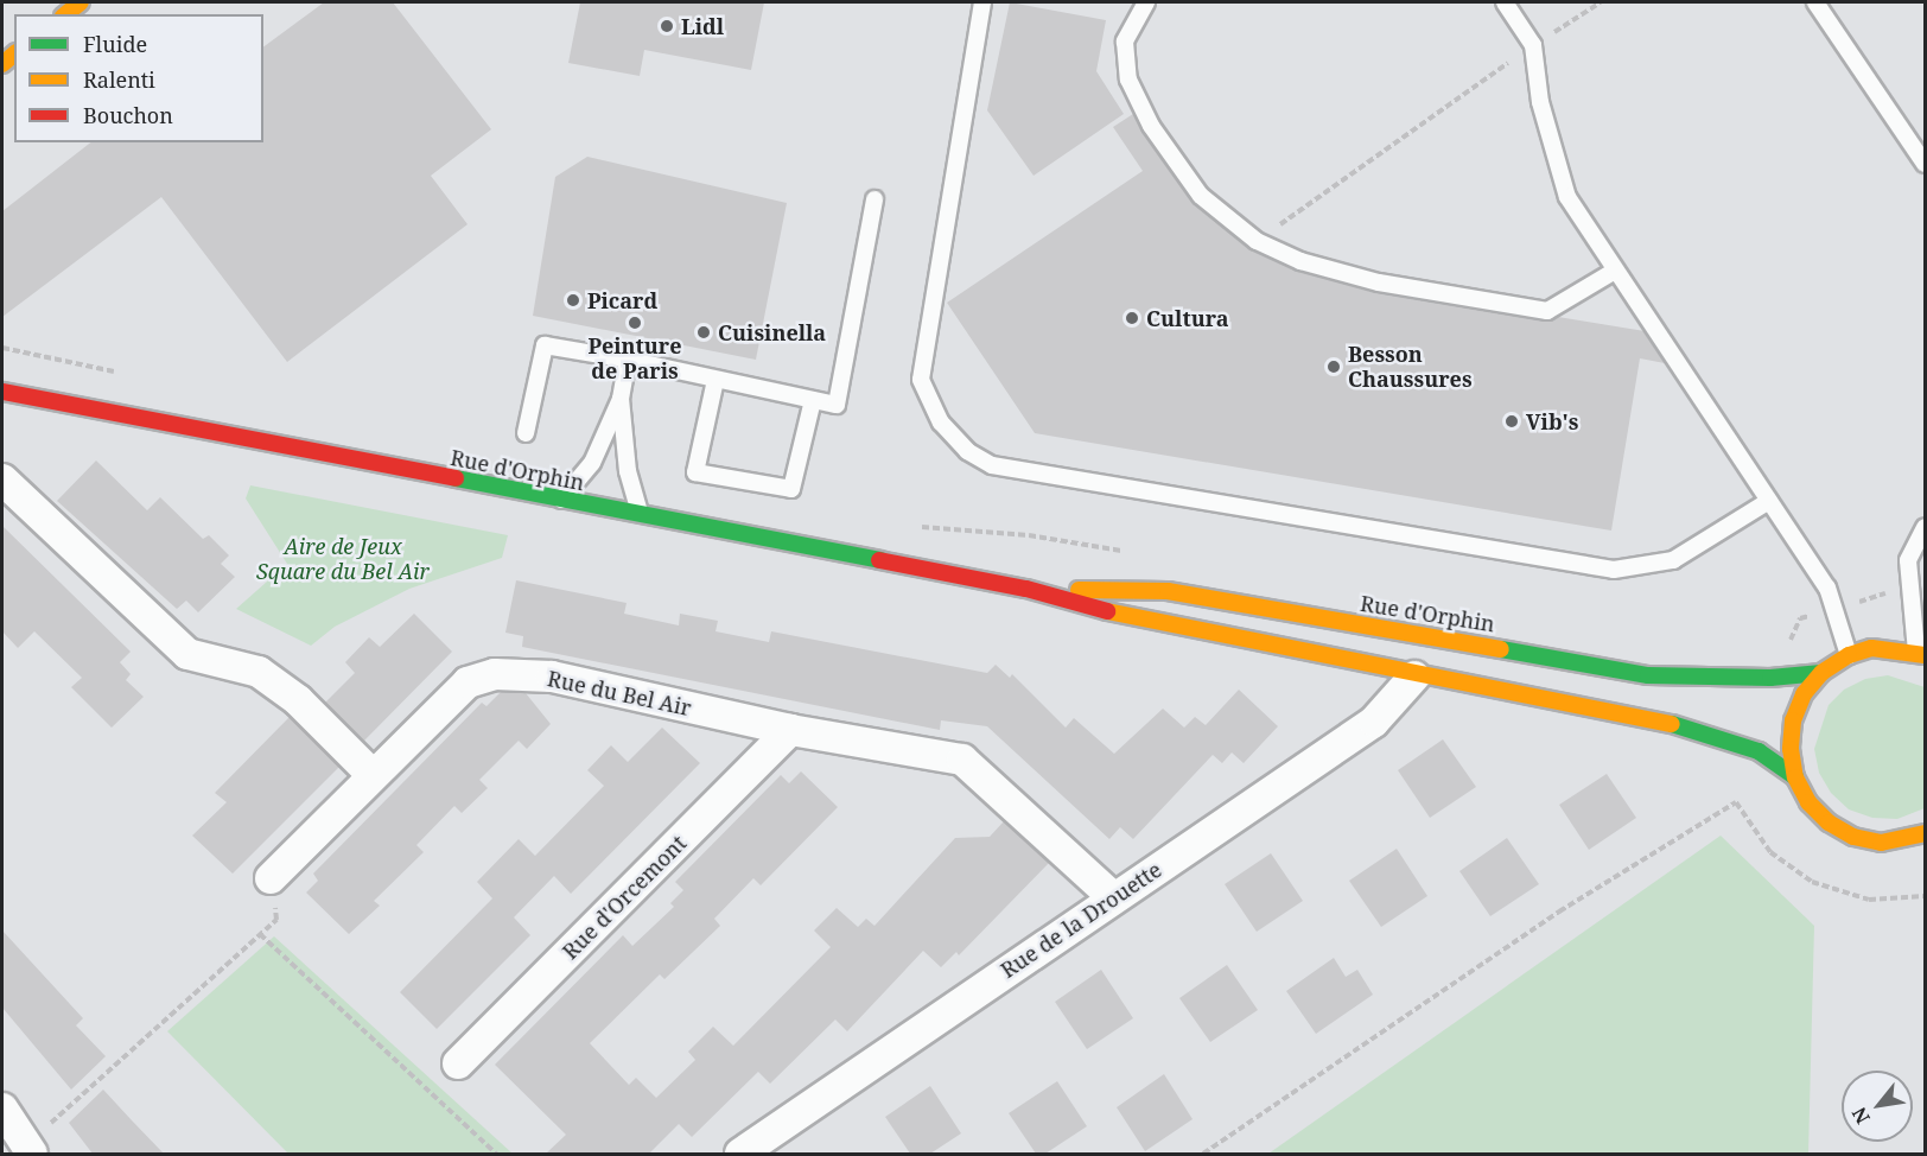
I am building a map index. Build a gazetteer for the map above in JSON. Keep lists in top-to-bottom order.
{
  "streets": {
    "main road": ["Rue d'Orphin"],
    "street": ["Rue du Bel Air", "Rue d'Orcemont", "Rue de la Drouette"]
  },
  "crossings": [
    ["Rue d'Orphin", "Rue de la Drouette"],
    ["Rue du Bel Air", "Rue d'Orcemont"],
    ["Rue du Bel Air", "Rue de la Drouette"]
  ],
  "parks": ["Aire de Jeux Square du Bel Air"],
  "places": [
    "Lidl",
    "Picard",
    "Cultura",
    "Peinture de Paris",
    "Cuisinella",
    "Besson Chaussures",
    "Vib's"
  ],
  "legend": ["Fluide", "Ralenti", "Bouchon"],
  "north": "bottom left"
}
